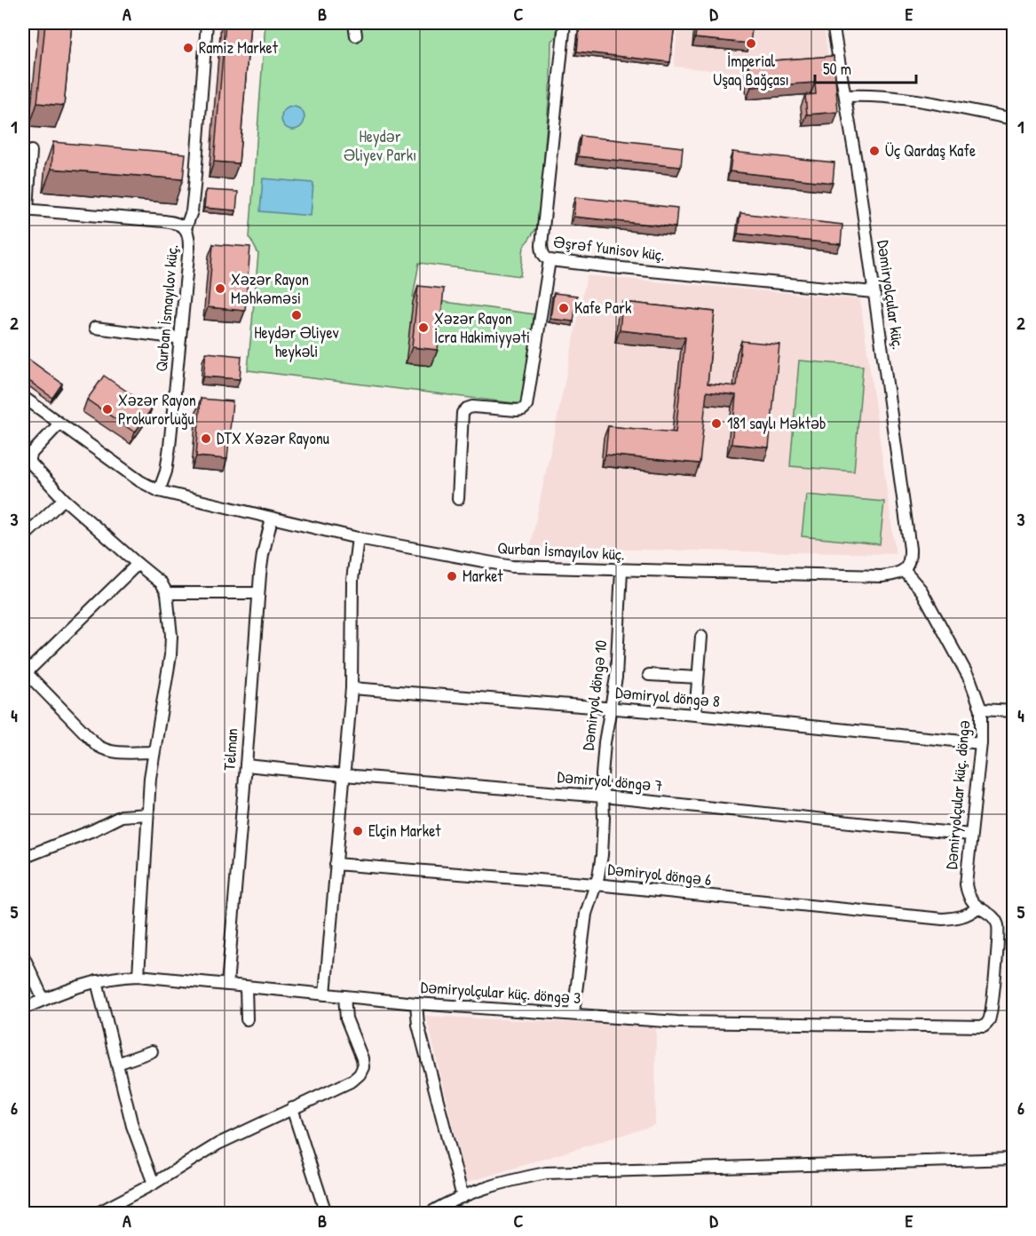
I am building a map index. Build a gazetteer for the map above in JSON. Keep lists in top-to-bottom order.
{
  "streets": {
    "street": [
      "Əşrəf Yunisov küç.",
      "Dəmiryolçular küç.",
      "Qurban İsmayılov küç.",
      "Dəmiryol döngə 10",
      "Dəmiryol döngə 8",
      "Telman",
      "Dəmiryol döngə 7",
      "Dəmiryolçular küç. döngə",
      "Dəmiryol döngə 6",
      "Dəmiryolçular küç. döngə 3"
    ]
  },
  "crossings": [
    ["Əşrəf Yunisov küç.", "Dəmiryolçular küç."],
    ["Dəmiryolçular küç.", "Qurban İsmayılov küç."],
    ["Dəmiryolçular küç.", "Dəmiryolçular küç. döngə"],
    ["Qurban İsmayılov küç.", "Dəmiryol döngə 10"],
    ["Qurban İsmayılov küç.", "Telman"],
    ["Qurban İsmayılov küç.", "Dəmiryolçular küç. döngə"],
    ["Dəmiryol döngə 10", "Dəmiryol döngə 8"],
    ["Dəmiryol döngə 10", "Dəmiryol döngə 7"],
    ["Dəmiryol döngə 10", "Dəmiryol döngə 6"],
    ["Dəmiryol döngə 10", "Dəmiryolçular küç. döngə 3"],
    ["Dəmiryol döngə 8", "Dəmiryolçular küç. döngə"],
    ["Telman", "Dəmiryol döngə 7"],
    ["Telman", "Dəmiryolçular küç. döngə 3"],
    ["Dəmiryol döngə 7", "Dəmiryolçular küç. döngə"],
    ["Dəmiryolçular küç. döngə", "Dəmiryol döngə 6"],
    ["Dəmiryolçular küç. döngə", "Dəmiryolçular küç. döngə 3"]
  ],
  "parks": ["Heydər Əliyev Parkı"],
  "places": [
    "İmperial Uşaq Bağçası",
    "Ramiz Market",
    "Üç Qardaş Kafe",
    "Xəzər Rayon Məhkəməsi",
    "Kafe Park",
    "Heydər Əliyev heykəli",
    "Xəzər Rayon İcra Hakimiyyəti",
    "Xəzər Rayon Prokurorluğu",
    "181 saylı Məktəb",
    "DTX Xəzər Rayonu",
    "Market",
    "Elçin Market"
  ],
  "scale_bar": "50 m",
  "grid": {
    "columns": [
      "A",
      "B",
      "C",
      "D",
      "E"
    ],
    "rows": [
      "1",
      "2",
      "3",
      "4",
      "5",
      "6"
    ]
  }
}
